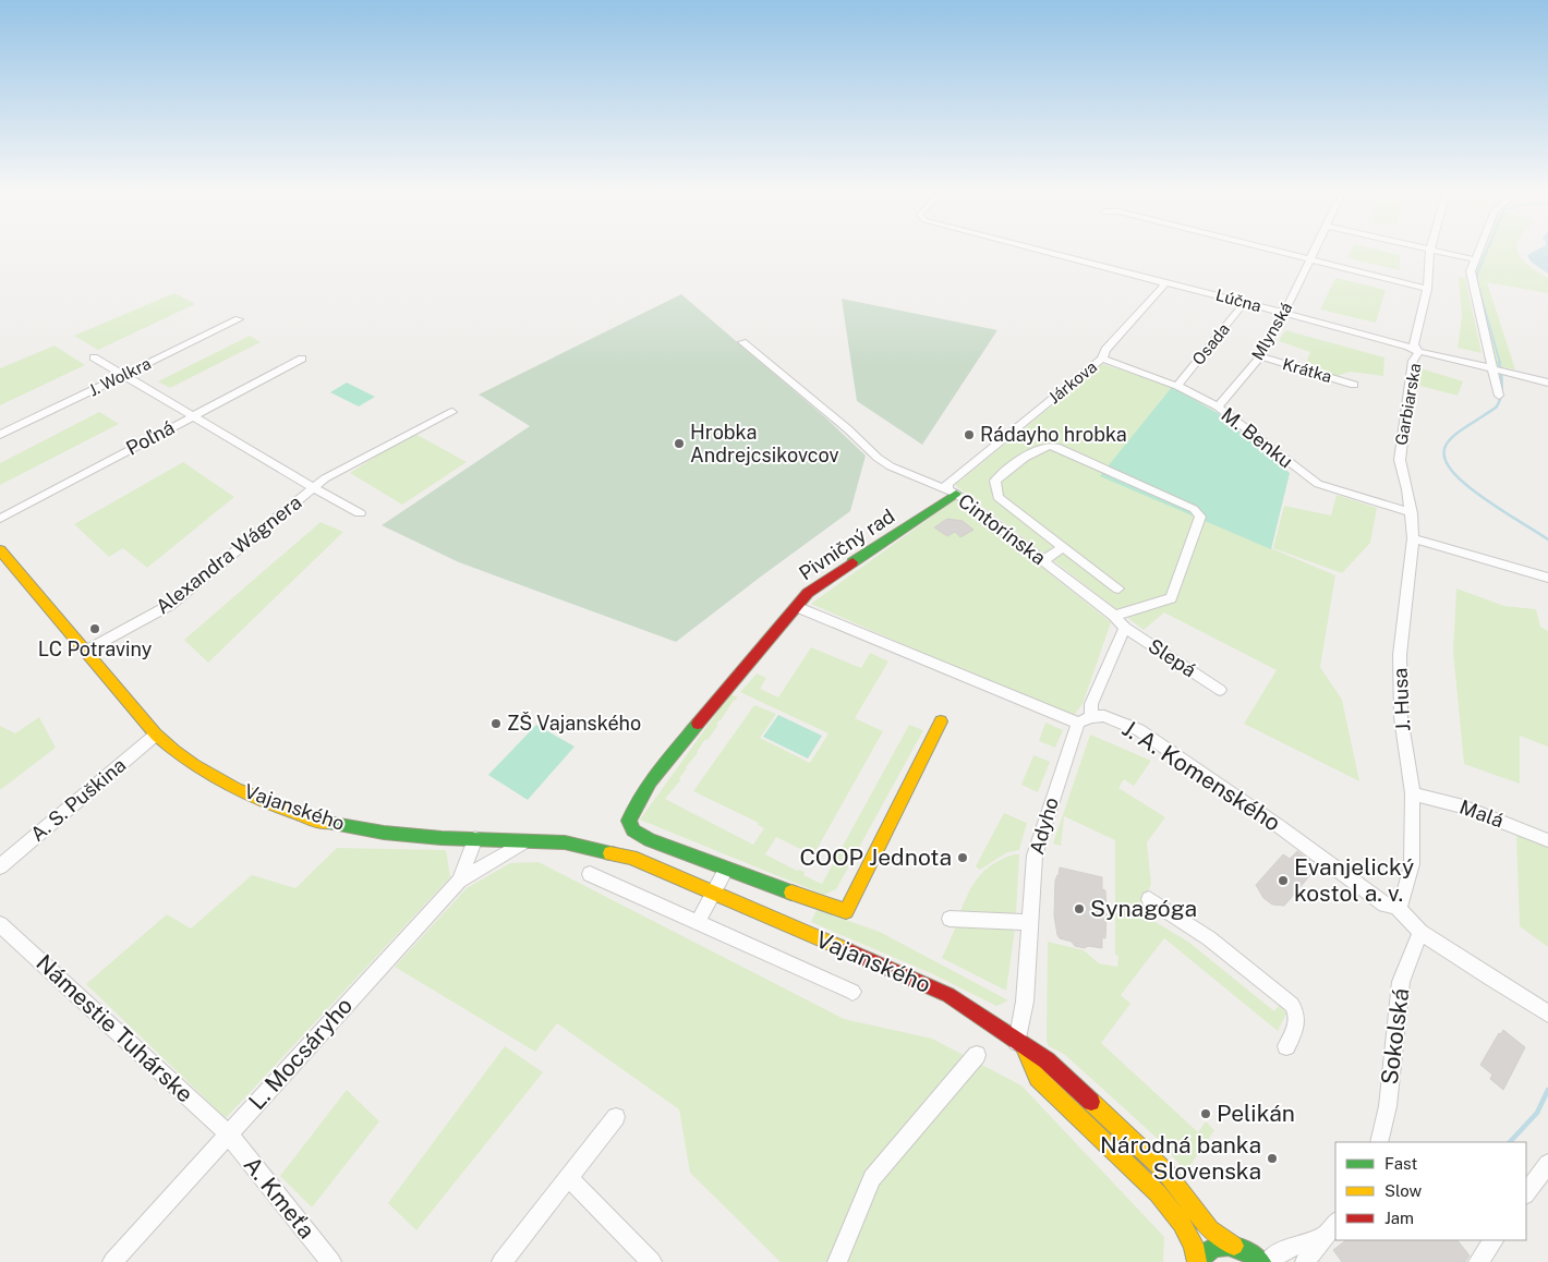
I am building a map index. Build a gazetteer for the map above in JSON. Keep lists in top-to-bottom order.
{
  "streets": {
    "main road": ["Pivničný rad", "Vajanského"],
    "street": [
      "Lúčna",
      "Mlynská",
      "Osada",
      "Krátka",
      "J. Wolkra",
      "Járkova",
      "Garbiarska",
      "Poľná",
      "M. Benku",
      "Cintorínska",
      "Alexandra Wágnera",
      "Slepá",
      "J. Husa",
      "J. A. Komenského",
      "A. S. Puškina",
      "Malá",
      "Adyho",
      "Námestie Tuhárske",
      "Sokolská",
      "L. Mocsáryho",
      "A. Kmeťa"
    ]
  },
  "crossings": [
    ["Lúčna", "Mlynská"],
    ["Lúčna", "Osada"],
    ["Lúčna", "Garbiarska"],
    ["Mlynská", "Krátka"],
    ["Mlynská", "M. Benku"],
    ["Osada", "M. Benku"],
    ["J. Wolkra", "Alexandra Wágnera"],
    ["Járkova", "M. Benku"],
    ["Járkova", "Cintorínska"],
    ["Járkova", "Pivničný rad"],
    ["Garbiarska", "J. Husa"],
    ["Poľná", "Alexandra Wágnera"],
    ["M. Benku", "J. Husa"],
    ["Cintorínska", "Pivničný rad"],
    ["Cintorínska", "Slepá"],
    ["Cintorínska", "Adyho"],
    ["Pivničný rad", "J. A. Komenského"],
    ["Pivničný rad", "Vajanského"],
    ["Alexandra Wágnera", "Vajanského"],
    ["Slepá", "Adyho"],
    ["J. Husa", "J. A. Komenského"],
    ["J. Husa", "Malá"],
    ["J. A. Komenského", "Adyho"],
    ["J. A. Komenského", "Sokolská"],
    ["A. S. Puškina", "Vajanského"],
    ["Vajanského", "Adyho"],
    ["Vajanského", "L. Mocsáryho"],
    ["Námestie Tuhárske", "L. Mocsáryho"],
    ["Námestie Tuhárske", "A. Kmeťa"],
    ["L. Mocsáryho", "A. Kmeťa"]
  ],
  "places": [
    "Rádayho hrobka",
    "Hrobka Andrejcsikovcov",
    "LC Potraviny",
    "ZŠ Vajanského",
    "COOP Jednota",
    "Evanjelický kostol a. v.",
    "Synagóga",
    "Pelikán",
    "Národná banka Slovenska"
  ],
  "legend": ["Fast", "Slow", "Jam"]
}
